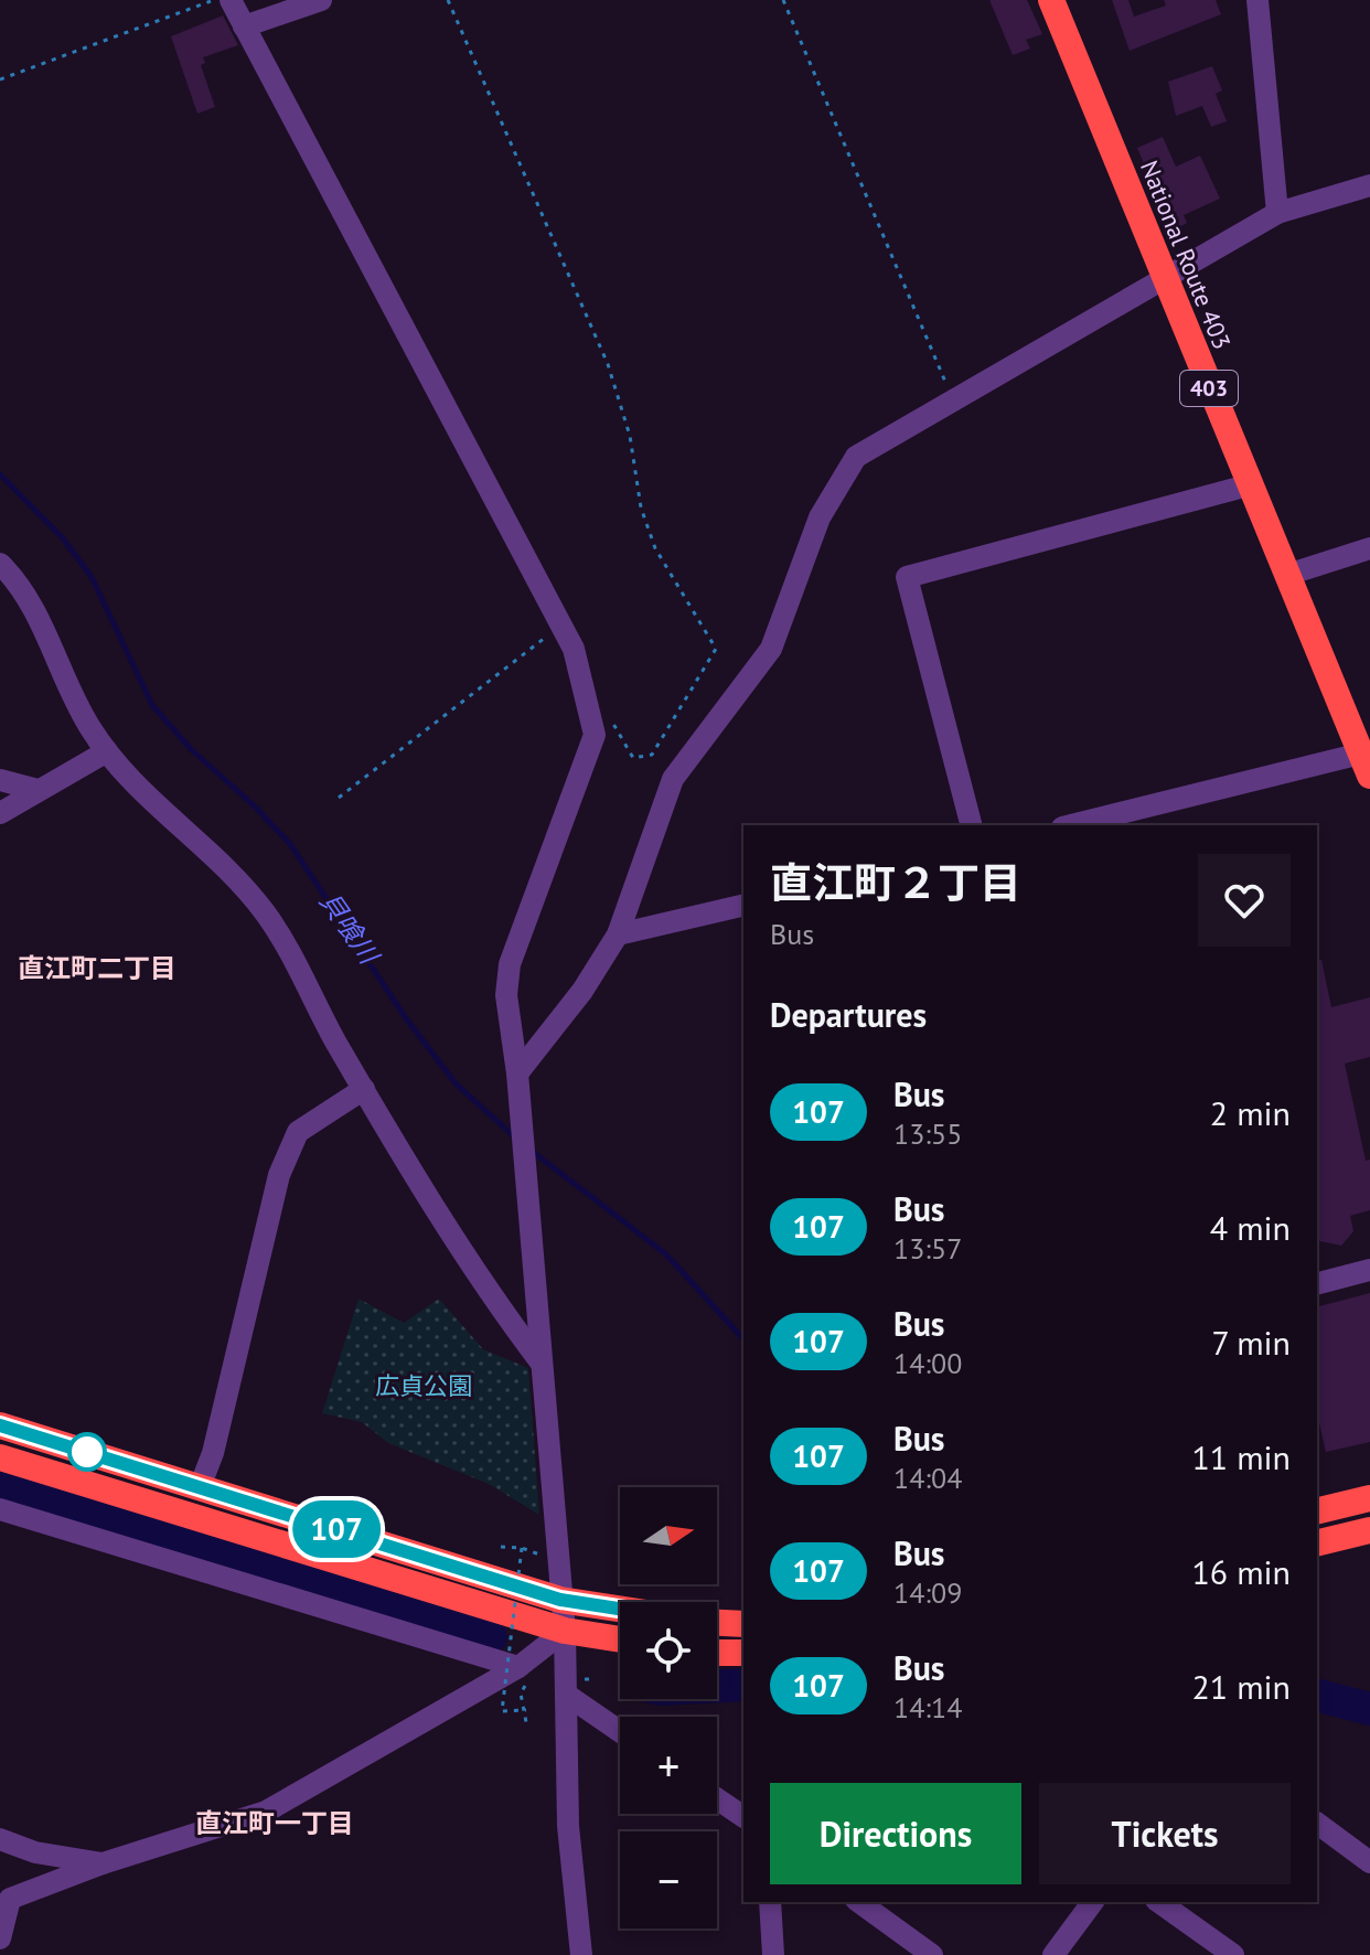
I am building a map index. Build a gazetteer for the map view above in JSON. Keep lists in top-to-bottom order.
{
  "streets": {
    "highway": ["National Route 403", "403"]
  },
  "districts": ["直江町二丁目", "直江町一丁目"],
  "water": ["貝喰川"],
  "parks": ["広貞公園"],
  "lines": ["bus line 107"],
  "north": "right",
  "page": {
    "on_map": "107",
    "heading": [
      ["直江町２丁目", "Bus"],
      "Departures"
    ],
    "list": [
      {
        "mark": "107",
        "name": "Bus",
        "note": "13:55",
        "value": "2 min"
      },
      {
        "mark": "107",
        "name": "Bus",
        "note": "13:57",
        "value": "4 min"
      },
      {
        "mark": "107",
        "name": "Bus",
        "note": "14:00",
        "value": "7 min"
      },
      {
        "mark": "107",
        "name": "Bus",
        "note": "14:04",
        "value": "11 min"
      },
      {
        "mark": "107",
        "name": "Bus",
        "note": "14:09",
        "value": "16 min"
      },
      {
        "mark": "107",
        "name": "Bus",
        "note": "14:14",
        "value": "21 min"
      }
    ],
    "map_buttons": ["+", "−"],
    "buttons": ["Directions", "Tickets"]
  }
}
